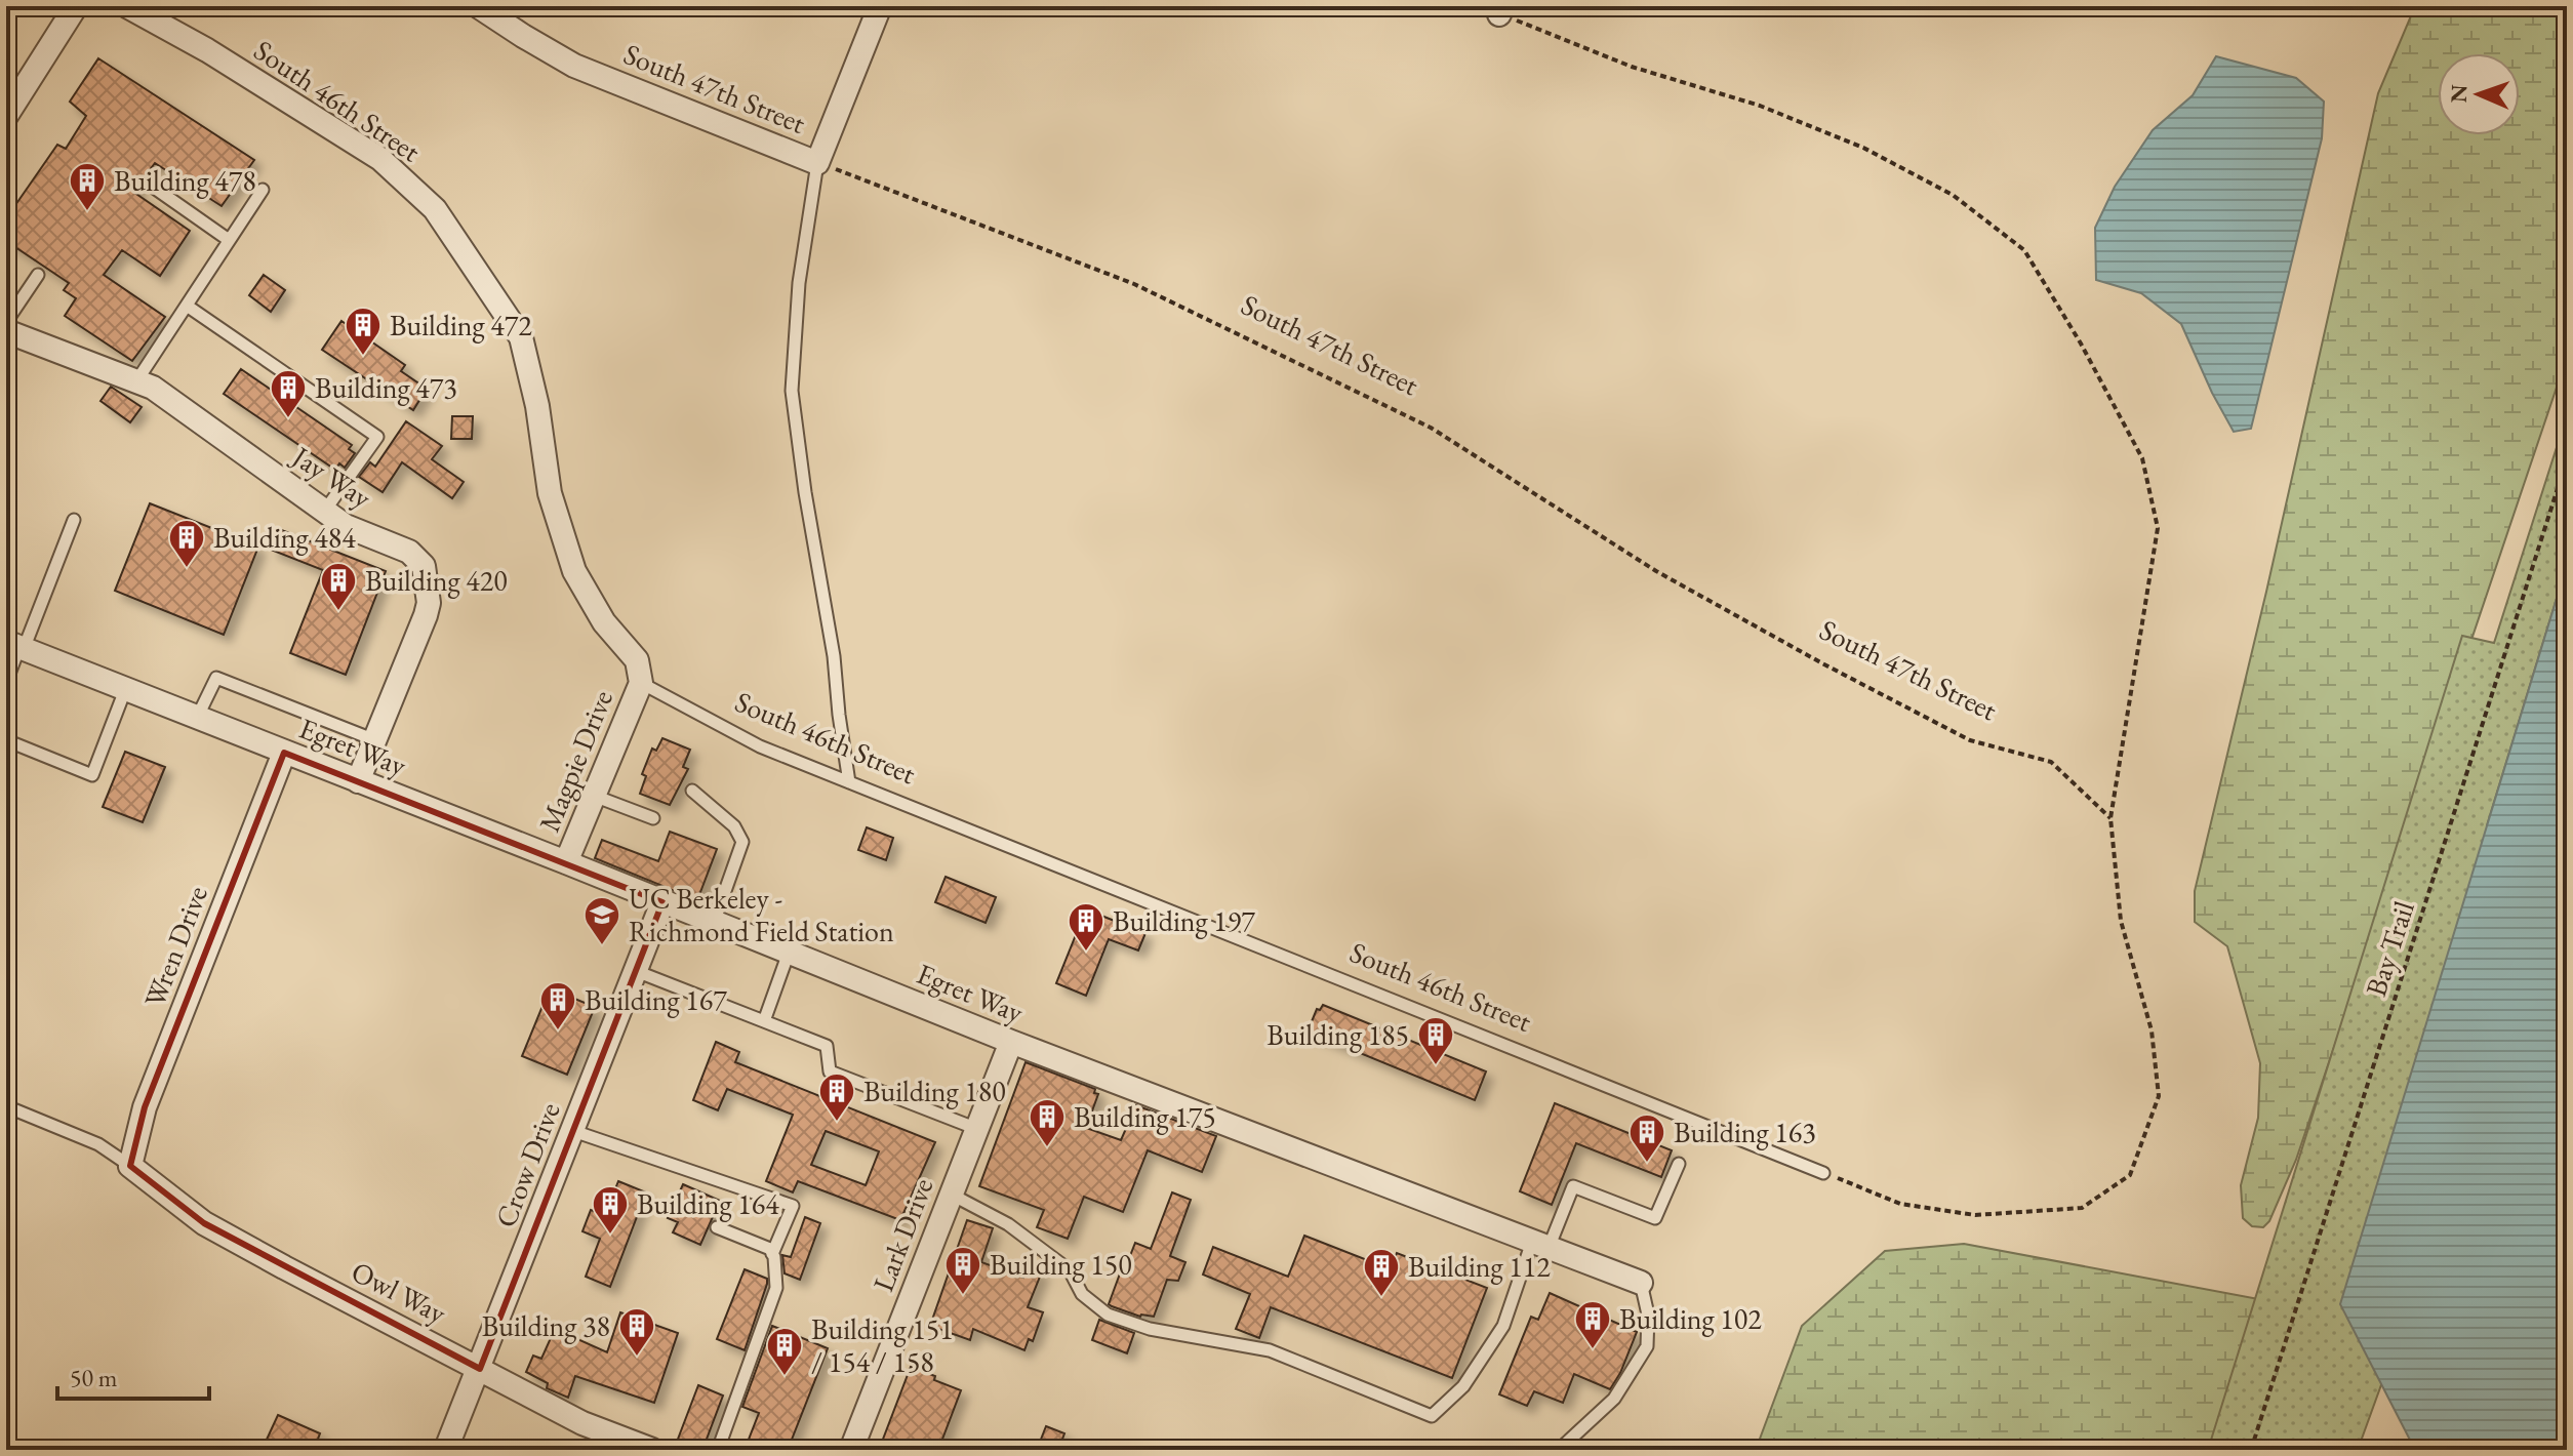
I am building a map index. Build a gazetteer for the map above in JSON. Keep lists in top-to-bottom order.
{
  "streets": {
    "street": [
      "South 47th Street",
      "South 46th Street",
      "Jay Way",
      "Egret Way",
      "Magpie Drive",
      "Wren Drive",
      "Crow Drive",
      "Lark Drive",
      "Owl Way"
    ],
    "path": ["Bay Trail"]
  },
  "crossings": [
    ["South 46th Street", "Magpie Drive"],
    ["Jay Way", "Egret Way"],
    ["Egret Way", "Magpie Drive"],
    ["Egret Way", "Wren Drive"],
    ["Egret Way", "Crow Drive"],
    ["Egret Way", "Lark Drive"],
    ["Wren Drive", "Owl Way"],
    ["Crow Drive", "Owl Way"]
  ],
  "places": {
    "building": [
      "Building 478",
      "Building 472",
      "Building 473",
      "Building 484",
      "Building 420",
      "Building 197",
      "Building 167",
      "Building 185",
      "Building 180",
      "Building 175",
      "Building 163",
      "Building 164",
      "Building 150",
      "Building 112",
      "Building 102",
      "Building 38",
      "Building 151 / 154 / 158"
    ],
    "school or university": ["UC Berkeley - Richmond Field Station"]
  },
  "scale_bar": "50 m",
  "north": "left"
}
